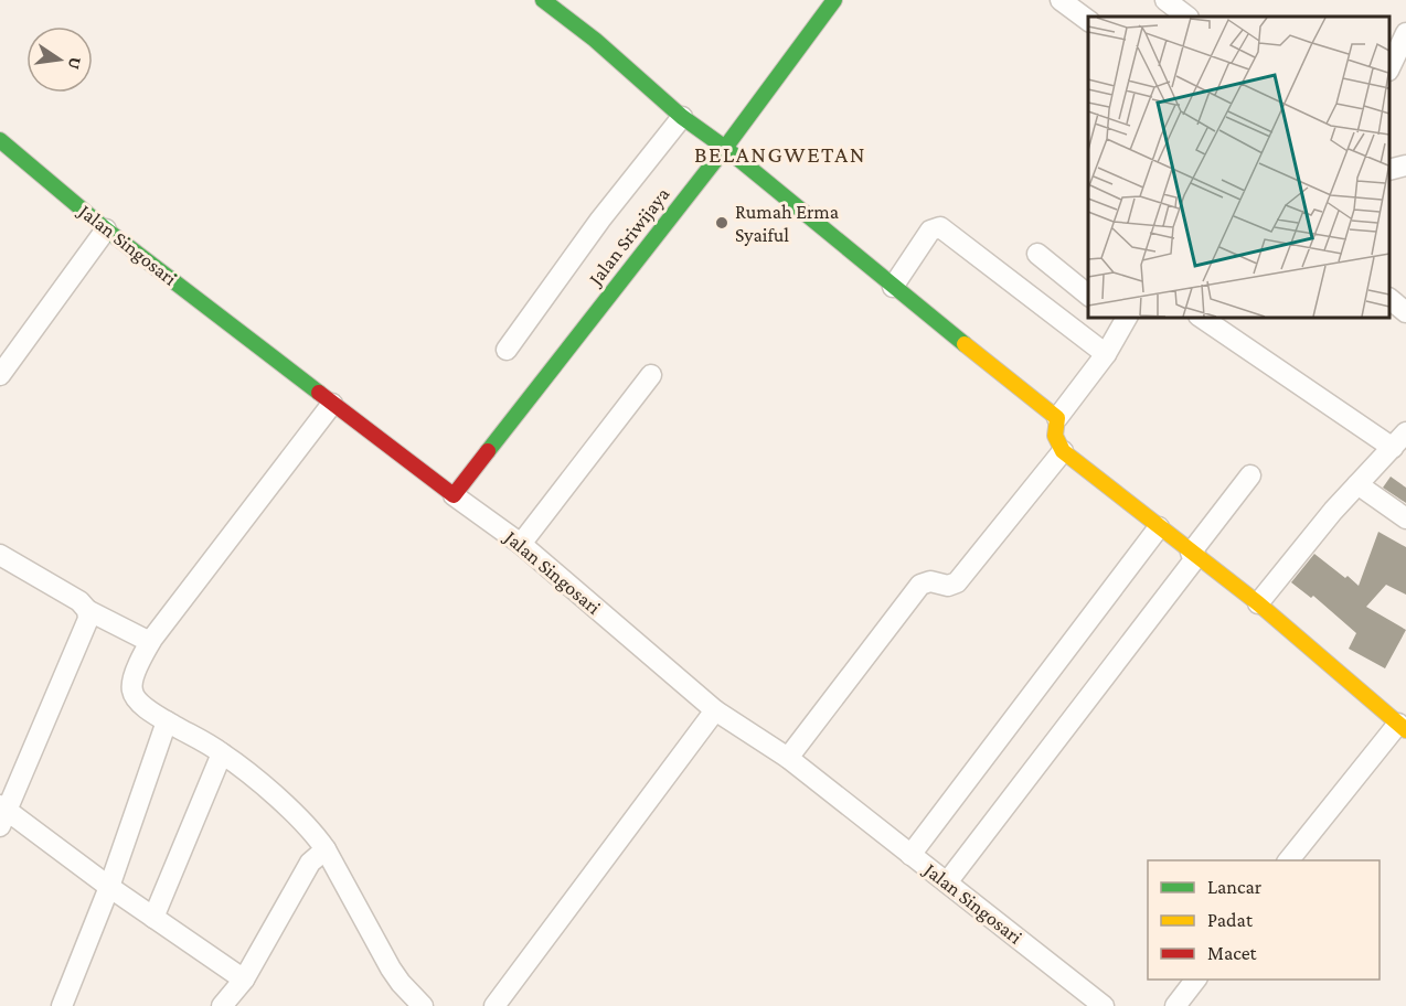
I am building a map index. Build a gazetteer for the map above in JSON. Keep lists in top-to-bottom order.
{
  "streets": {
    "street": ["Jalan Sriwijaya", "Jalan Singosari"]
  },
  "crossings": [
    ["Jalan Sriwijaya", "Jalan Singosari"]
  ],
  "districts": ["BELANGWETAN"],
  "places": ["Rumah Erma Syaiful"],
  "legend": ["Lancar", "Padat", "Macet"],
  "north": "right"
}
